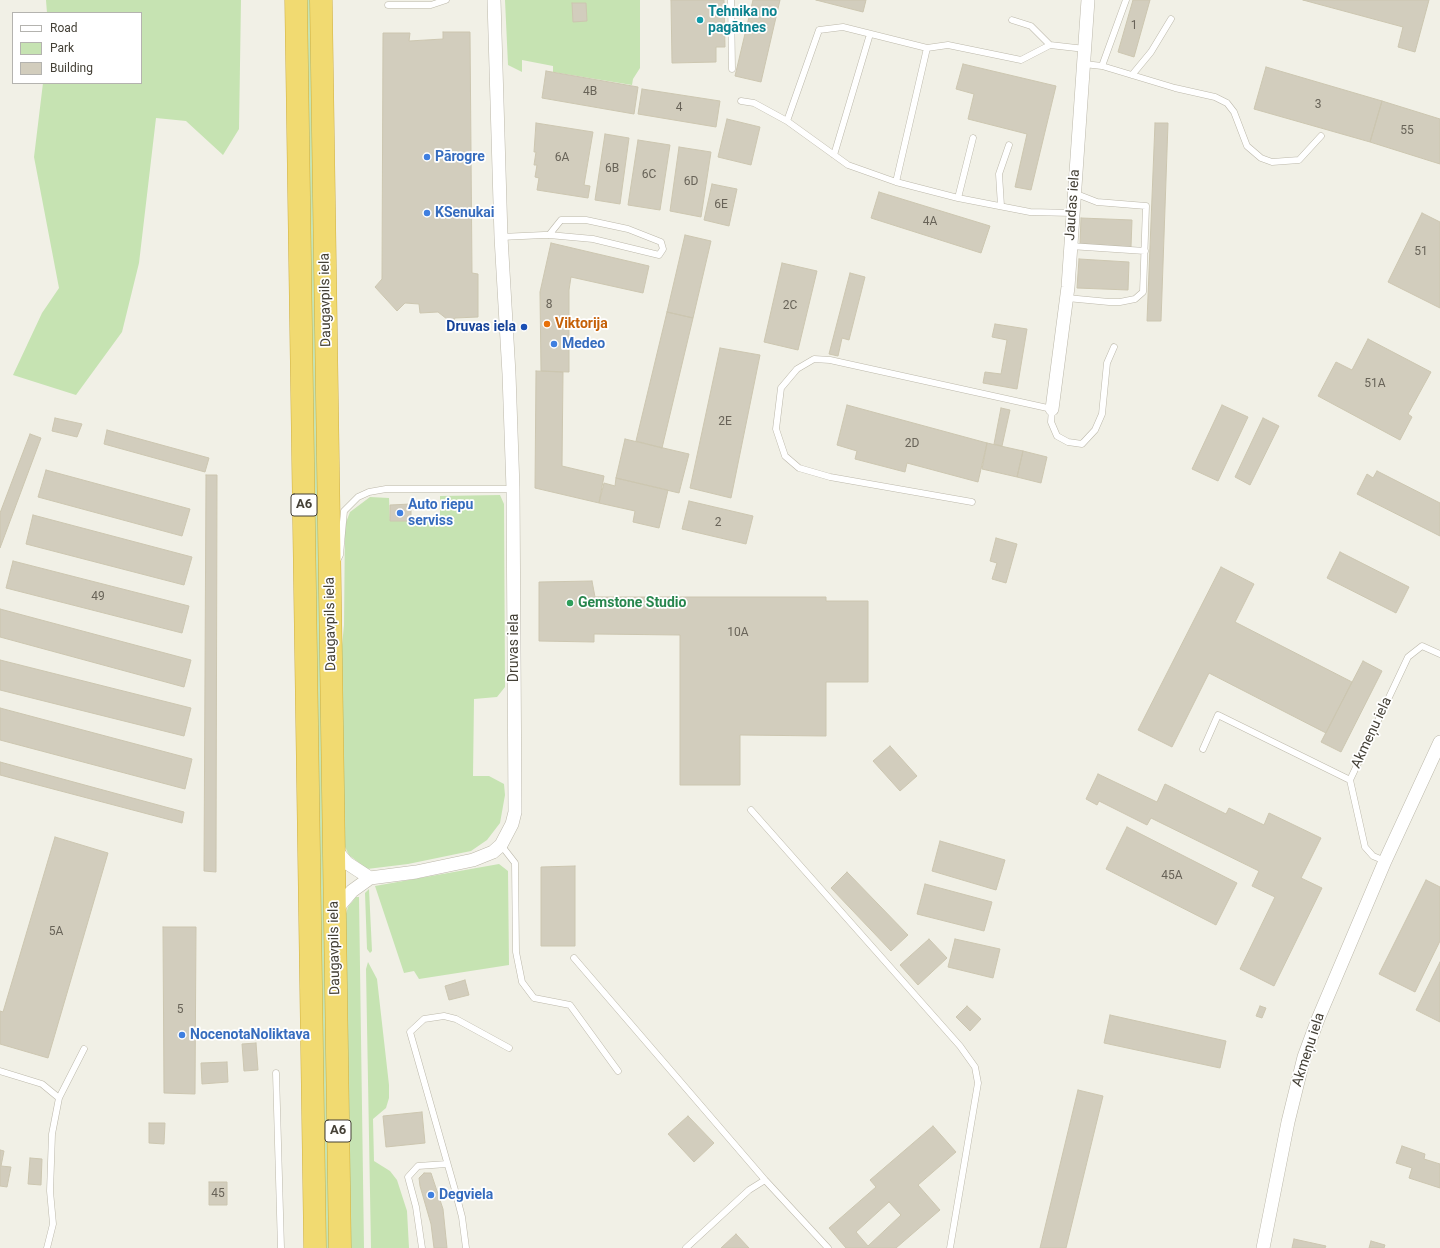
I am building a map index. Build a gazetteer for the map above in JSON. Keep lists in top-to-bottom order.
{
  "streets": {
    "highway": ["Daugavpils iela", "A6"],
    "street": ["Jaudas iela", "Druvas iela", "Akmeņu iela"]
  },
  "places": [
    "Tehnika no pagātnes",
    "Pārogre",
    "KSenukai",
    "Viktorija",
    "Druvas iela",
    "Medeo",
    "Auto riepu serviss",
    "Gemstone Studio",
    "NocenotaNoliktava",
    "Degviela"
  ],
  "house_numbers": [
    "1",
    "4B",
    "3",
    "4",
    "55",
    "6A",
    "6B",
    "6C",
    "6D",
    "6E",
    "4A",
    "51",
    "8",
    "2C",
    "51A",
    "2E",
    "2D",
    "2",
    "49",
    "10A",
    "45A",
    "5A",
    "5",
    "45"
  ],
  "legend": ["Road", "Park", "Building"]
}
